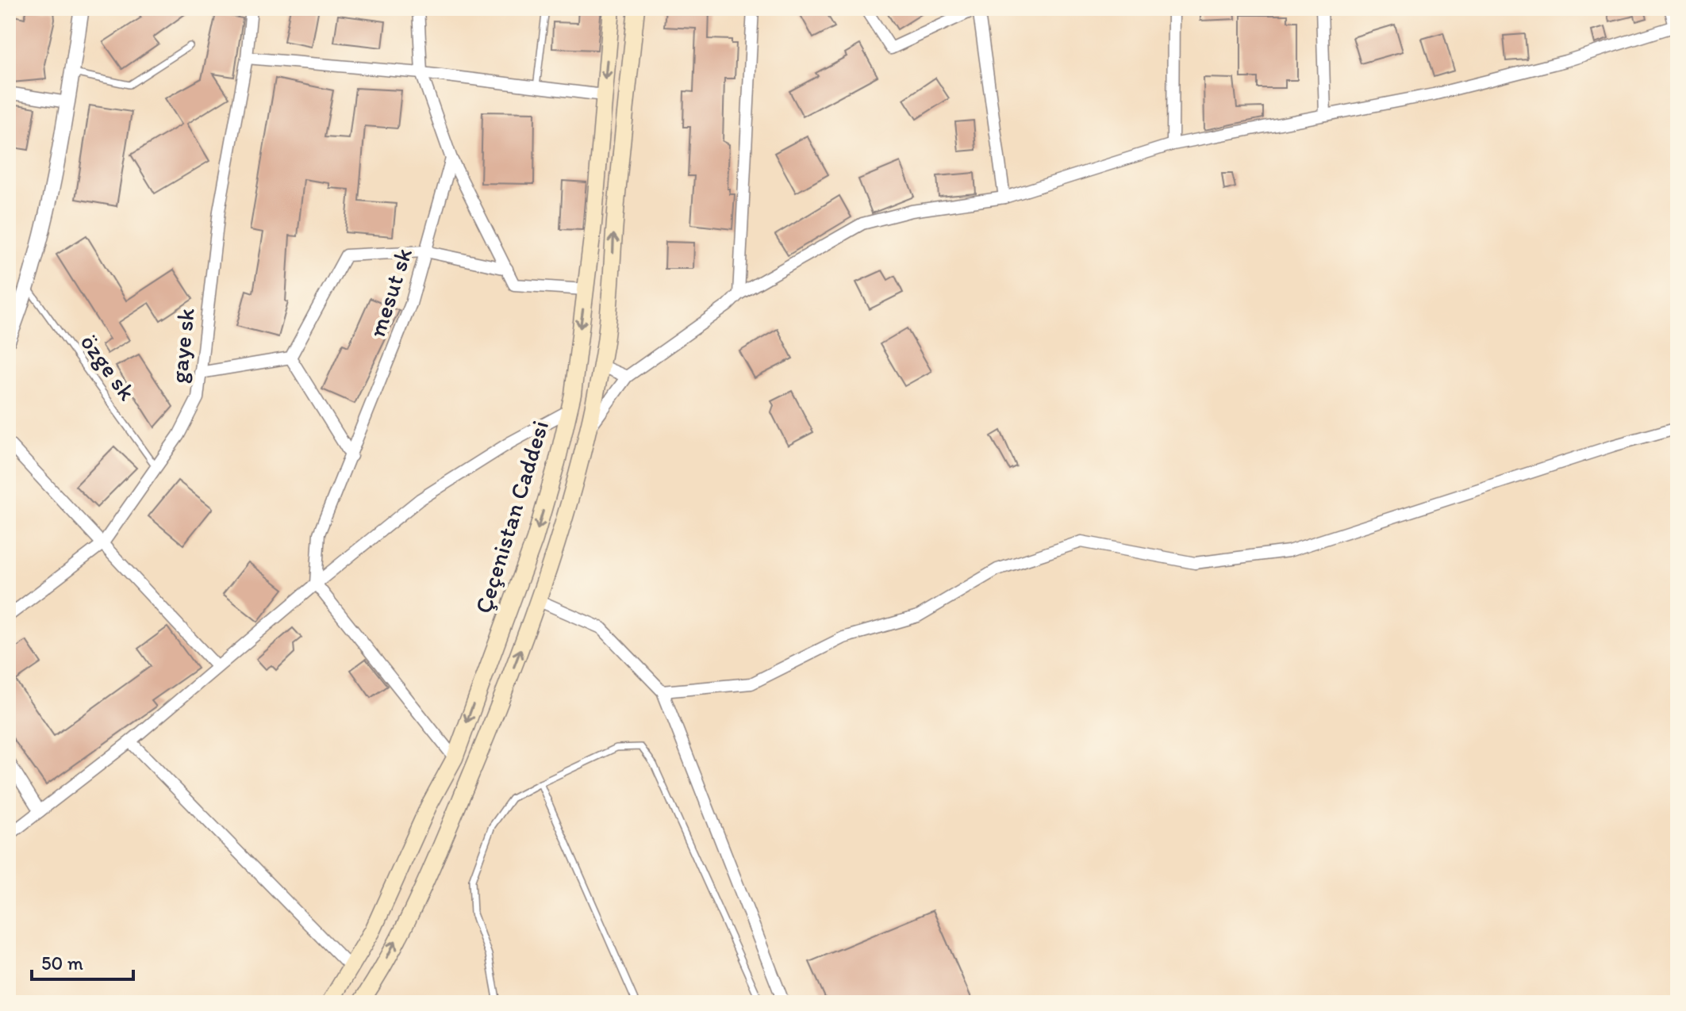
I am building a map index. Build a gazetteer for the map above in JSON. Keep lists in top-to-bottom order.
{
  "streets": {
    "main road": ["Çeçenistan Caddesi"],
    "street": ["mesut sk", "gaye sk"],
    "lane": ["özge sk"]
  },
  "crossings": [
    ["gaye sk", "özge sk"]
  ],
  "scale_bar": "50 m"
}
